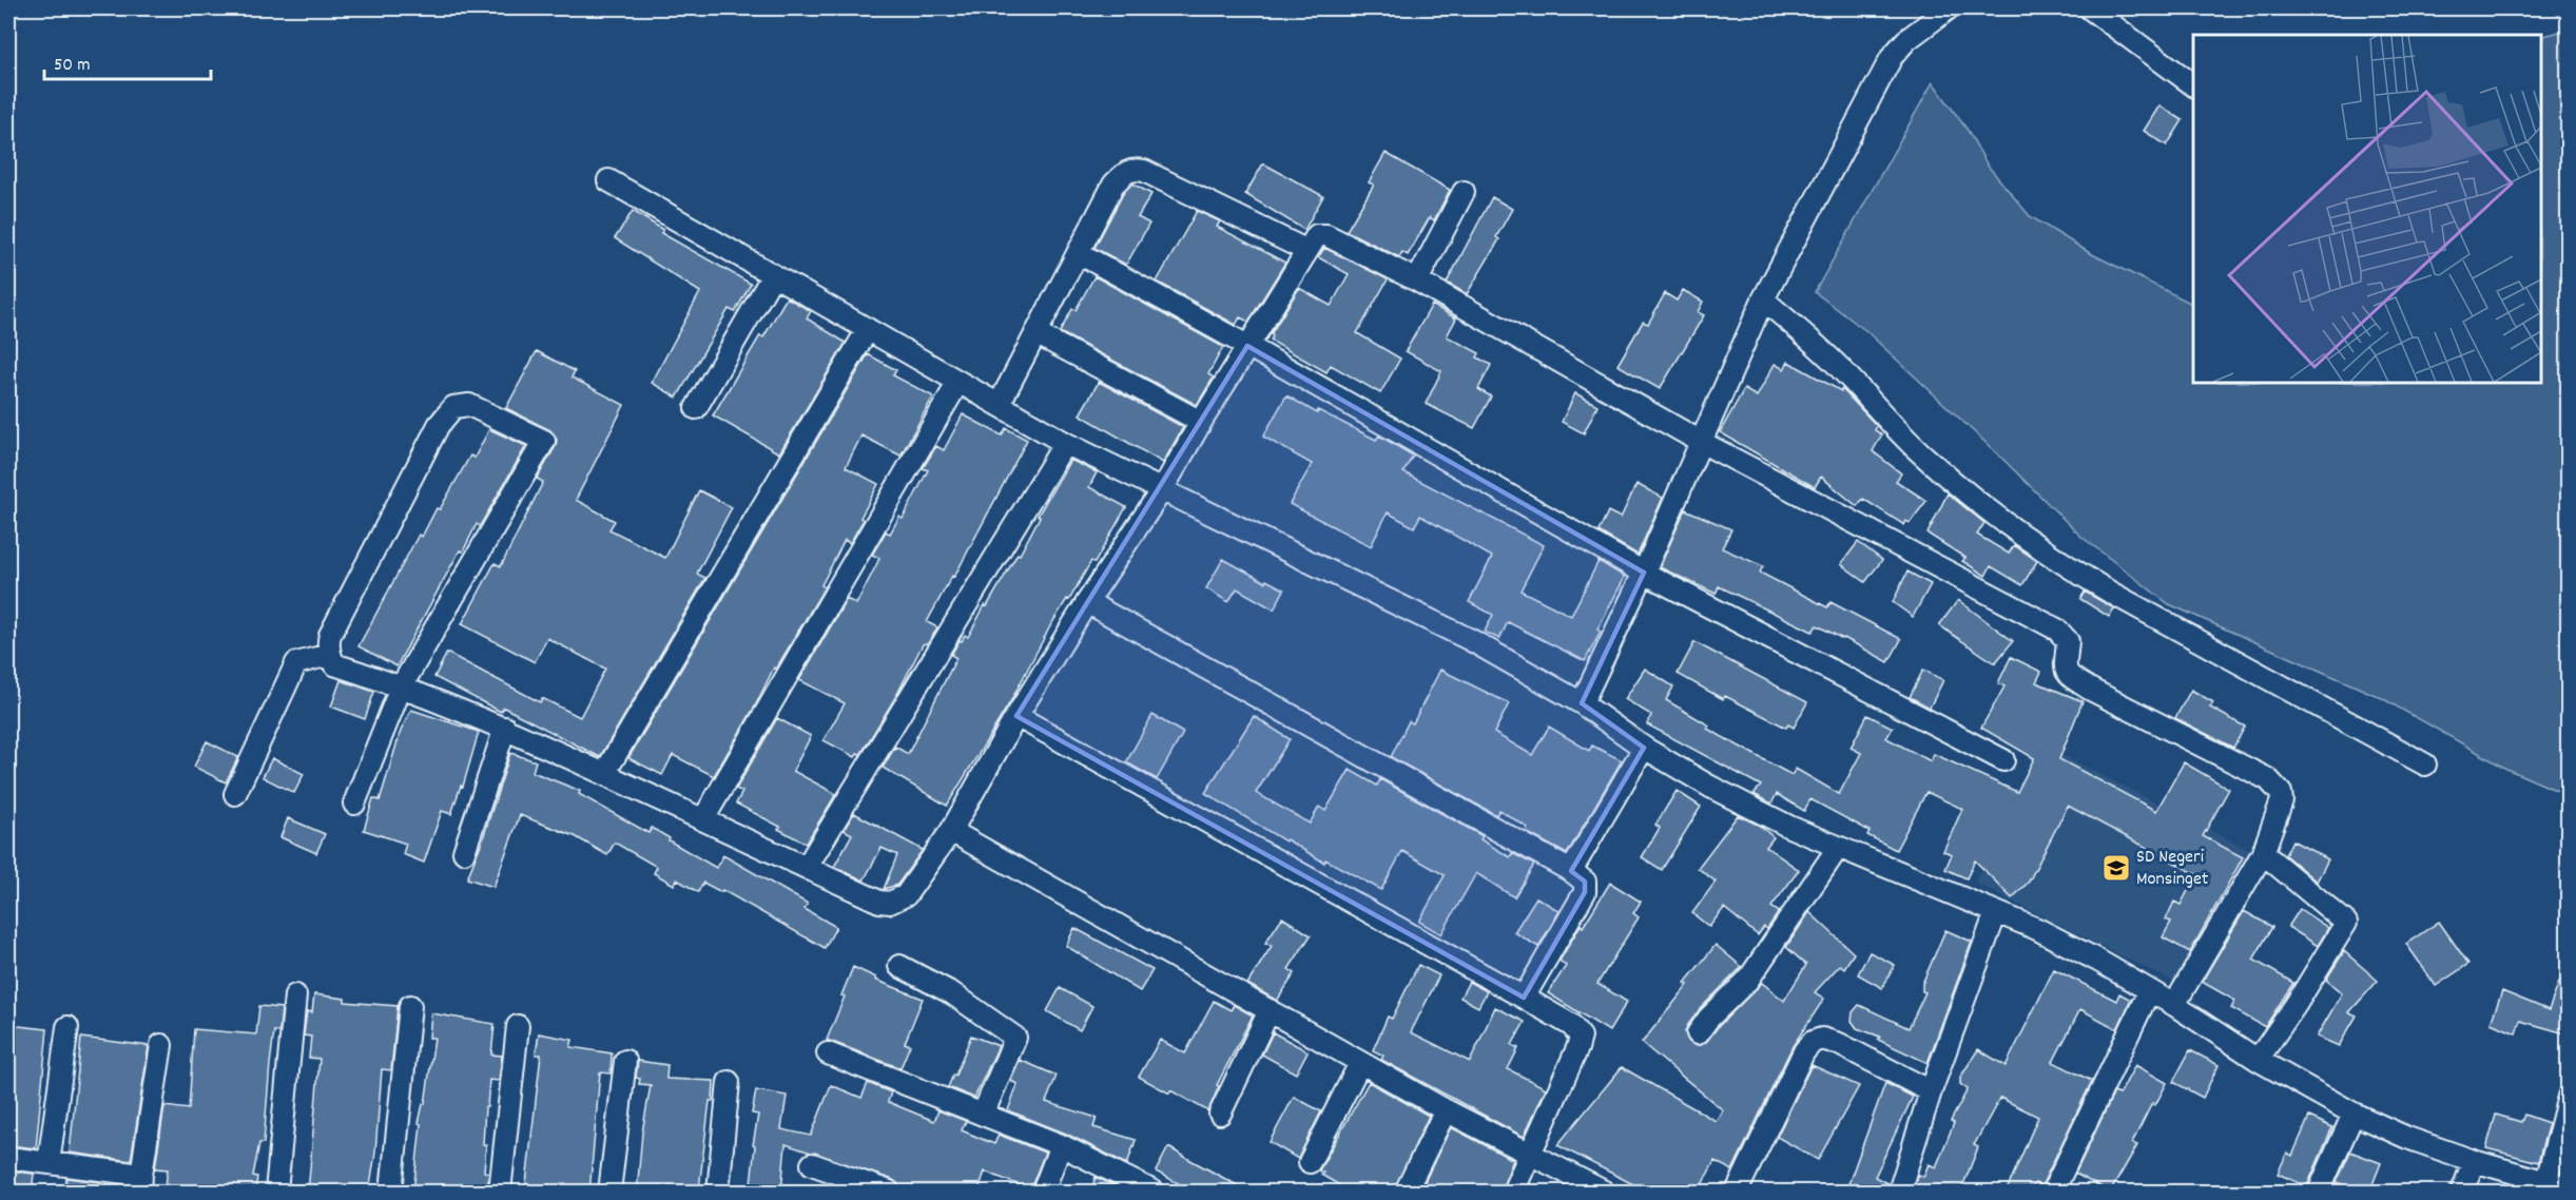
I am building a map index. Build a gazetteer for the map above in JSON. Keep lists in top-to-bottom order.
{
  "places": {
    "school or university": ["SD Negeri Monsinget"]
  },
  "scale_bar": "50 m"
}
